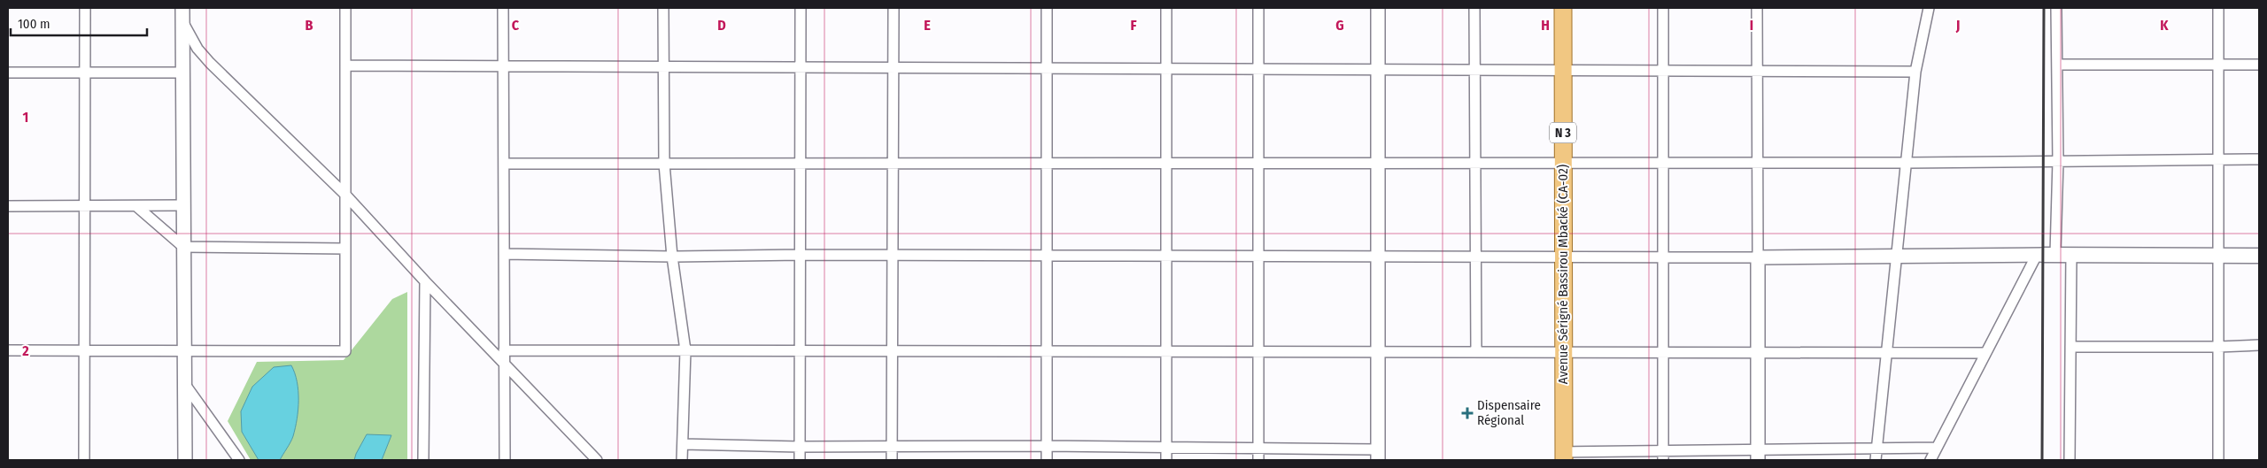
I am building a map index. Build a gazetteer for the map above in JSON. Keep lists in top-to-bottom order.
{
  "streets": {
    "main road": ["N 3", "Avenue Sérigné Bassirou Mbacké (CA-02)"]
  },
  "places": {
    "health": ["Dispensaire Régional"]
  },
  "scale_bar": "100 m",
  "grid": {
    "columns": [
      "B",
      "C",
      "D",
      "E",
      "F",
      "G",
      "H",
      "I",
      "J",
      "K"
    ],
    "rows": ["1", "2"]
  }
}
